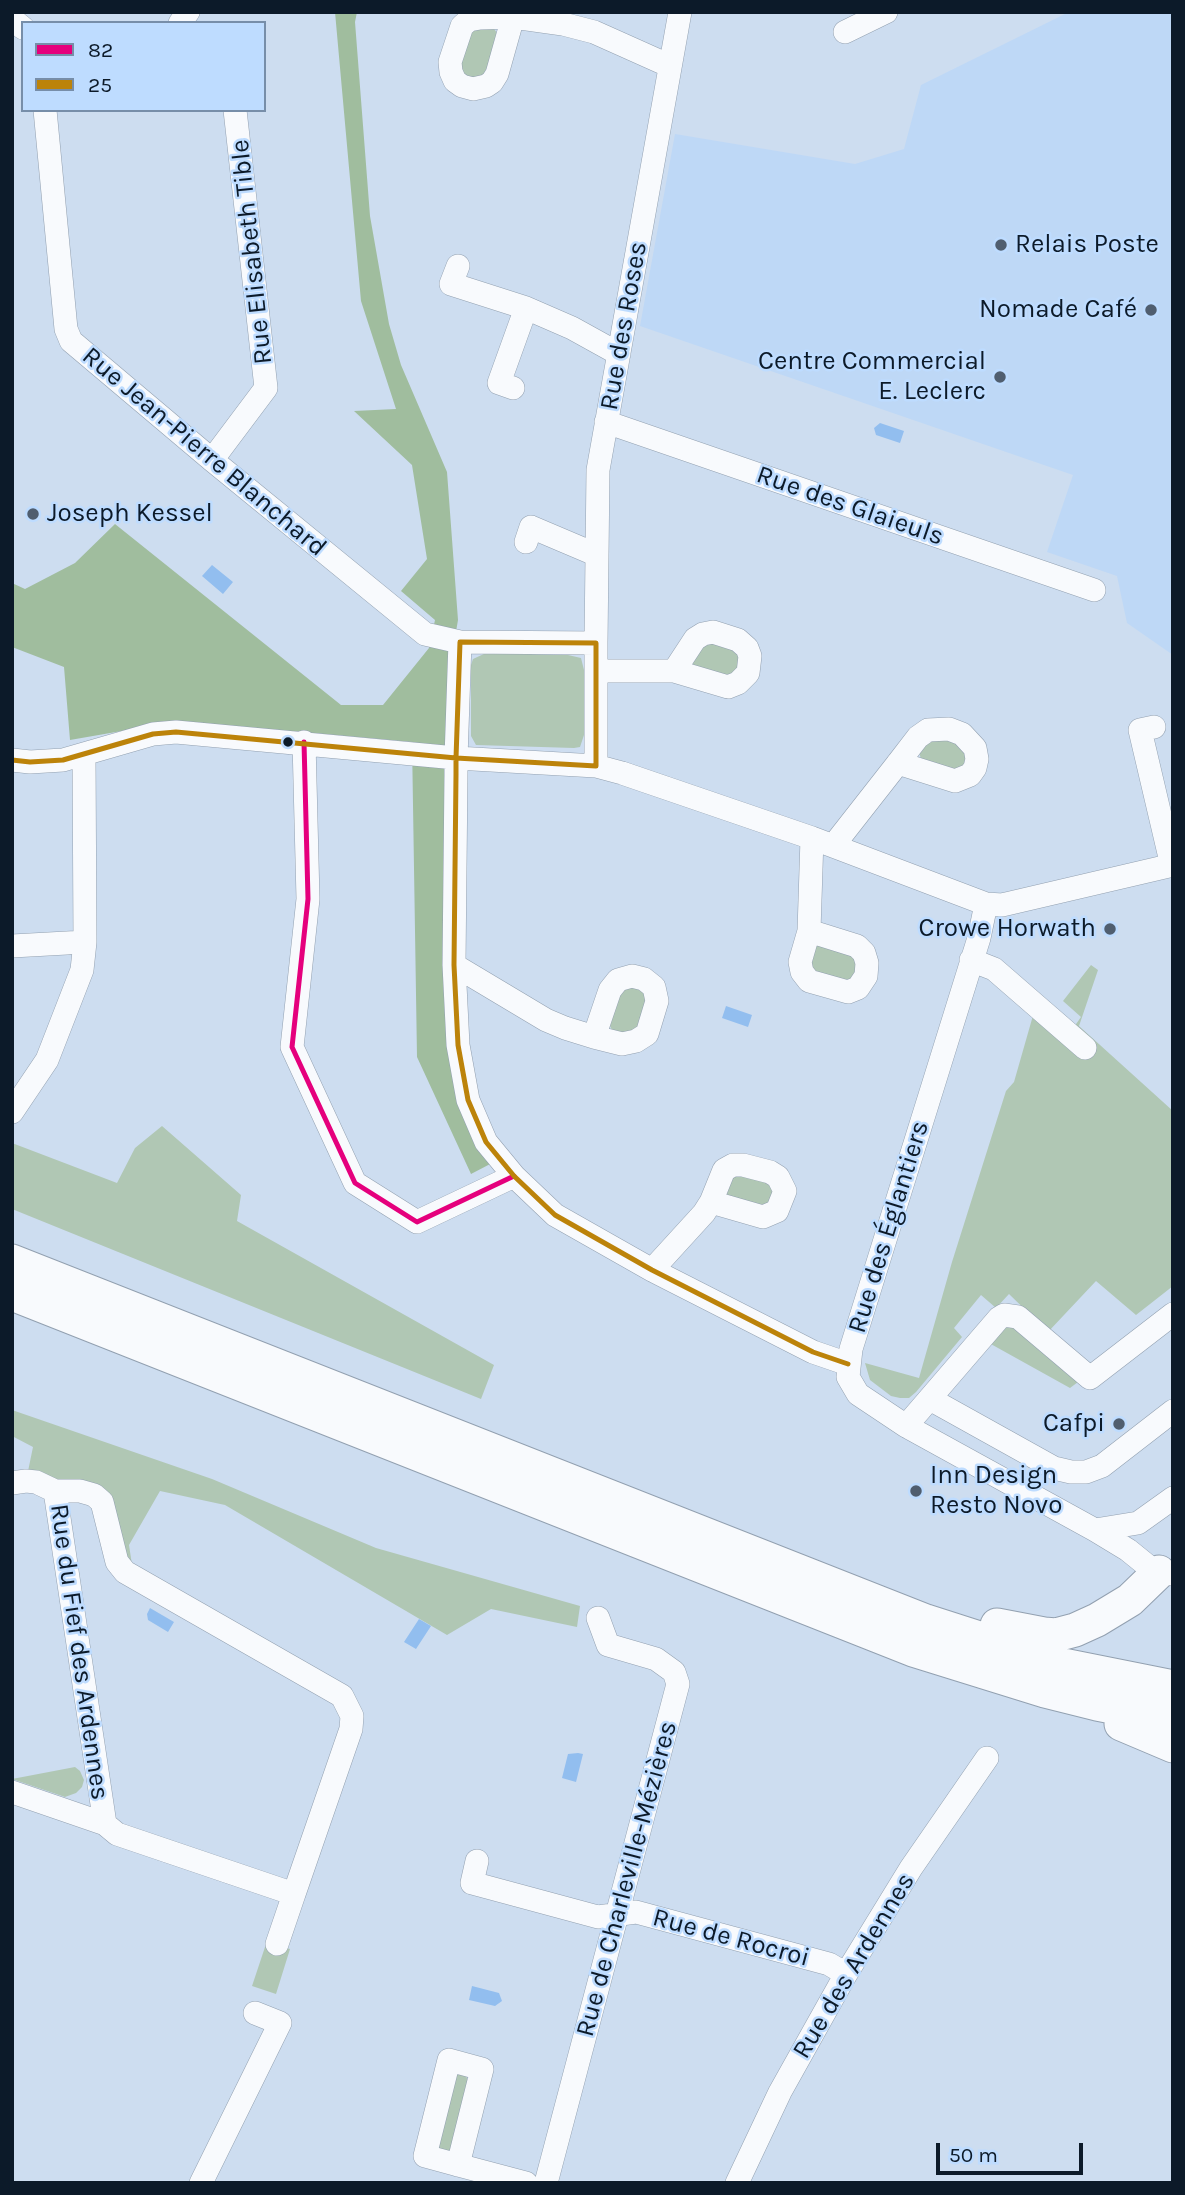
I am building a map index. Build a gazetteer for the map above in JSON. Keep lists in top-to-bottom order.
{
  "streets": {
    "street": [
      "Rue Elisabeth Tible",
      "Rue des Roses",
      "Rue Jean-Pierre Blanchard",
      "Rue des Glaieuls",
      "Rue des Églantiers",
      "Rue du Fief des Ardennes",
      "Rue de Charleville-Mézières",
      "Rue de Rocroi",
      "Rue des Ardennes"
    ]
  },
  "crossings": [
    ["Rue Elisabeth Tible", "Rue Jean-Pierre Blanchard"],
    ["Rue des Roses", "Rue Jean-Pierre Blanchard"],
    ["Rue des Roses", "Rue des Glaieuls"],
    ["Rue Jean-Pierre Blanchard", "Rue des Églantiers"],
    ["Rue de Charleville-Mézières", "Rue de Rocroi"],
    ["Rue de Rocroi", "Rue des Ardennes"]
  ],
  "places": [
    "Relais Poste",
    "Nomade Café",
    "Centre Commercial E. Leclerc",
    "Joseph Kessel",
    "Crowe Horwath",
    "Cafpi",
    "Inn Design Resto Novo"
  ],
  "lines": ["transit line 25", "transit line 82"],
  "legend": ["82", "25"],
  "scale_bar": "50 m"
}
